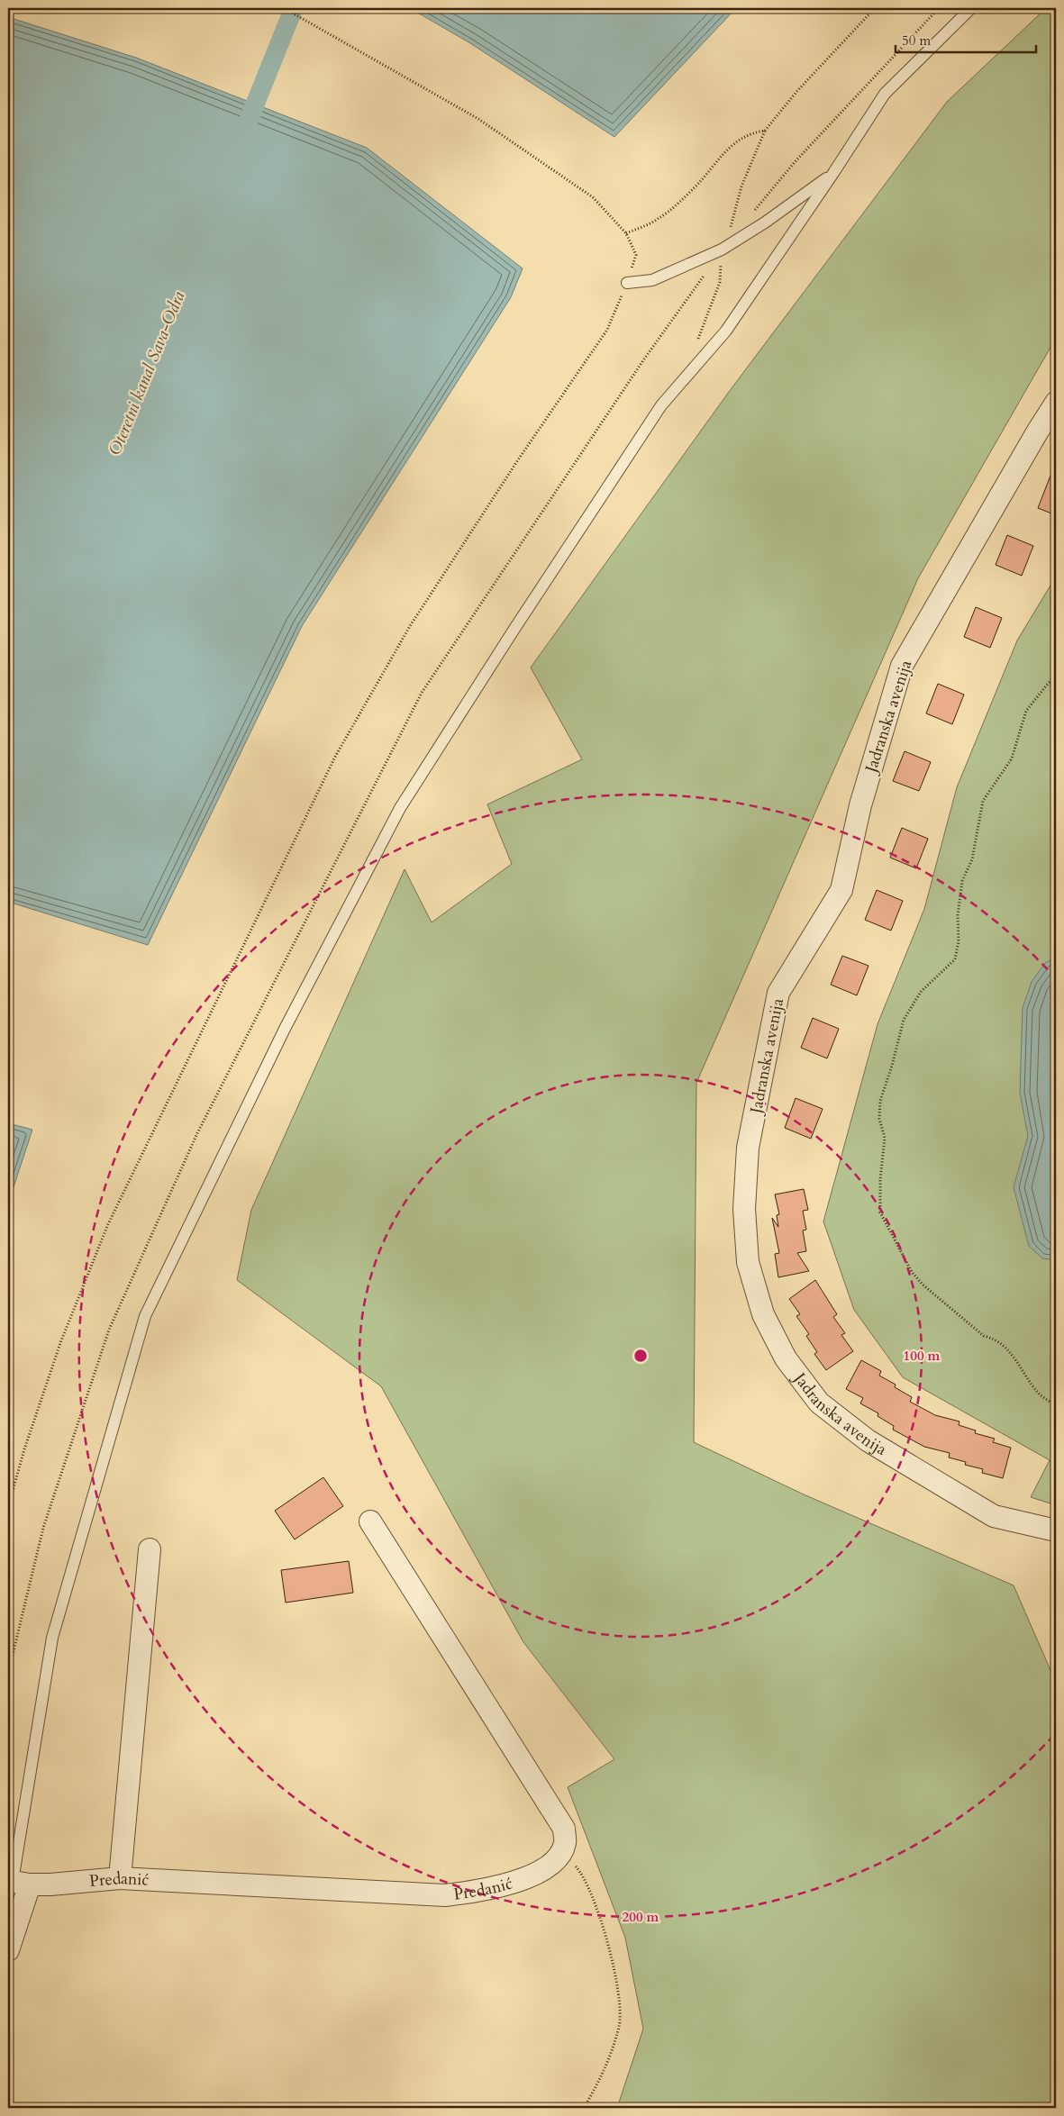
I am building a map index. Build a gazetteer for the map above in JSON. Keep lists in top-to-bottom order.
{
  "streets": {
    "street": ["Jadranska avenija", "Predanić"]
  },
  "water": ["Oteretni kanal Sava-Odra"],
  "scale_bar": "50 m",
  "rings": ["100 m", "200 m"]
}
